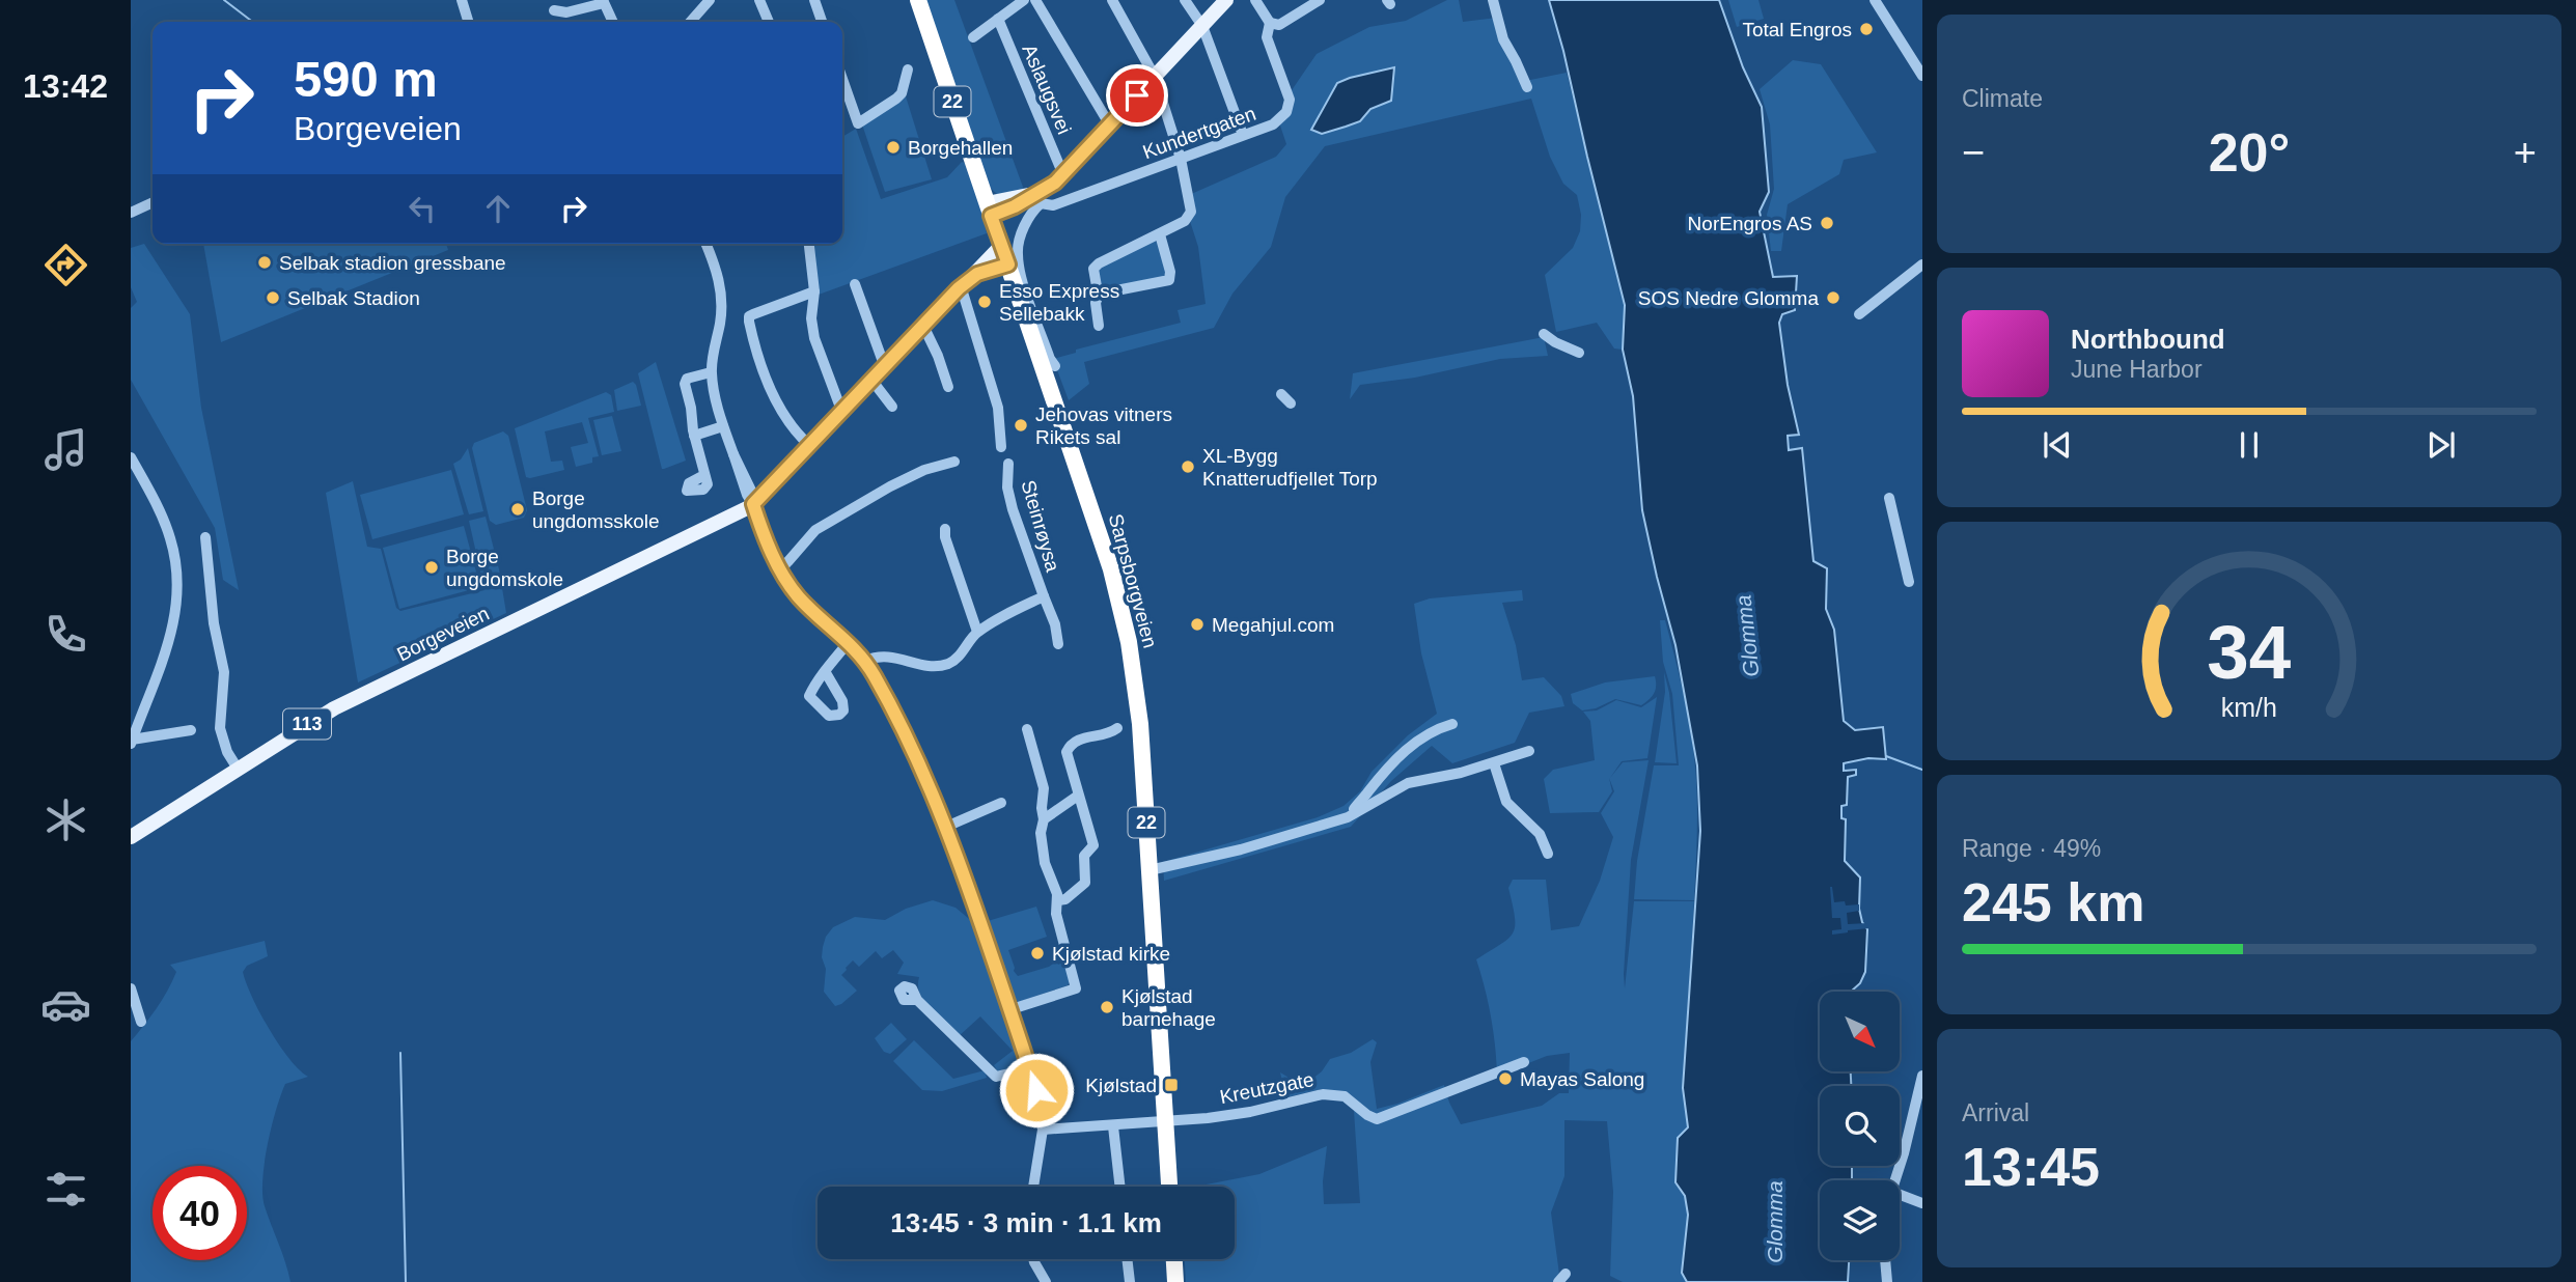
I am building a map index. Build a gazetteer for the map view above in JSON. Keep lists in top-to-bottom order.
{
  "streets": {
    "highway": ["22", "Sarpsborgveien"],
    "main road": ["Borgeveien", "113"],
    "street": [
      "Aslaugsvei",
      "Kundertgaten",
      "Steinrøysa",
      "Kreutzgate"
    ]
  },
  "crossings": [
    ["Sarpsborgveien", "Borgeveien"],
    ["Sarpsborgveien", "Kreutzgate"]
  ],
  "water": ["Glomma"],
  "places": {
    "other": [
      "Total Engros",
      "Borgehallen",
      "NorEngros AS",
      "Selbak stadion gressbane",
      "Selbak Stadion",
      "SOS Nedre Glomma",
      "Esso Express Sellebakk",
      "Jehovas vitners Rikets sal",
      "XL-Bygg Knatterudfjellet Torp",
      "Borge ungdomsskole",
      "Borge ungdomskole",
      "Megahjul.com",
      "Kjølstad kirke",
      "Kjølstad barnehage",
      "Mayas Salong"
    ],
    "transit": ["Kjølstad"]
  },
  "north": "bottom right",
  "page": {
    "tabs": "13:42",
    "tile": [
      "Climate",
      ["Range · 49%", "245 km"],
      ["Arrival", "13:45"]
    ],
    "turn": ["590 m", "Borgeveien"],
    "heat": ["−", "20°", "+"],
    "song": ["Northbound", "June Harbor"],
    "limit": "40",
    "trip": "13:45 · 3 min · 1.1 km",
    "gauge": ["34", "km/h"]
  }
}
